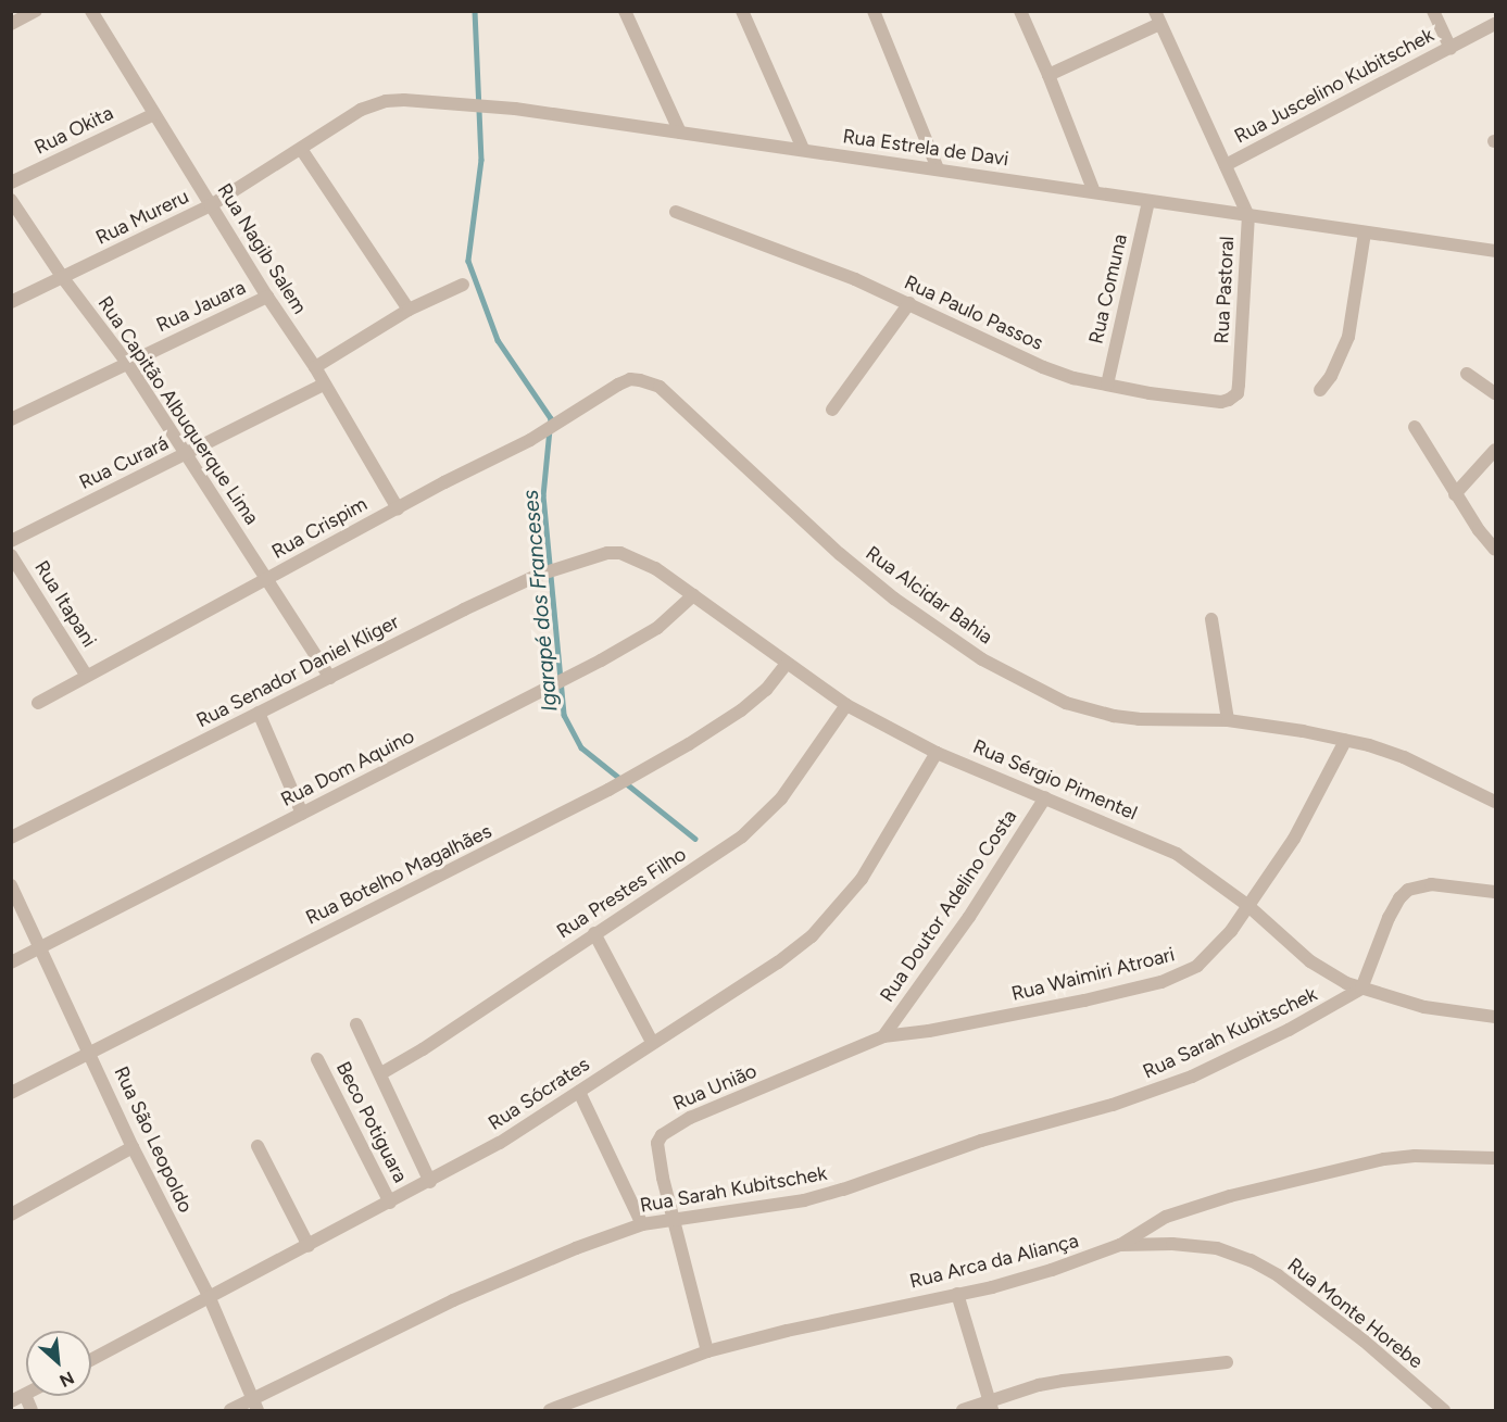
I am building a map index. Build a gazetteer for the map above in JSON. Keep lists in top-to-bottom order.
{
  "streets": {
    "street": [
      "Rua Juscelino Kubitschek",
      "Rua Okita",
      "Rua Estrela de Davi",
      "Rua Mureru",
      "Rua Nagib Salem",
      "Rua Comuna",
      "Rua Pastoral",
      "Rua Jauara",
      "Rua Paulo Passos",
      "Rua Capitão Albuquerque Lima",
      "Rua Curará",
      "Rua Crispim",
      "Rua Alcidar Bahia",
      "Rua Itapani",
      "Rua Senador Daniel Kliger",
      "Rua Dom Aquino",
      "Rua Sérgio Pimentel",
      "Rua Botelho Magalhães",
      "Rua Prestes Filho",
      "Rua Doutor Adelino Costa",
      "Rua Waimiri Atroari",
      "Rua Sarah Kubitschek",
      "Rua União",
      "Rua Sócrates",
      "Beco Potiguara",
      "Rua São Leopoldo",
      "Rua Arca da Aliança",
      "Rua Monte Horebe"
    ]
  },
  "crossings": [
    ["Rua Okita", "Rua Nagib Salem"],
    ["Rua Estrela de Davi", "Rua Mureru"],
    ["Rua Estrela de Davi", "Rua Comuna"],
    ["Rua Estrela de Davi", "Rua Pastoral"],
    ["Rua Mureru", "Rua Nagib Salem"],
    ["Rua Mureru", "Rua Capitão Albuquerque Lima"],
    ["Rua Nagib Salem", "Rua Jauara"],
    ["Rua Nagib Salem", "Rua Curará"],
    ["Rua Nagib Salem", "Rua Crispim"],
    ["Rua Comuna", "Rua Paulo Passos"],
    ["Rua Pastoral", "Rua Paulo Passos"],
    ["Rua Jauara", "Rua Capitão Albuquerque Lima"],
    ["Rua Capitão Albuquerque Lima", "Rua Curará"],
    ["Rua Capitão Albuquerque Lima", "Rua Crispim"],
    ["Rua Capitão Albuquerque Lima", "Rua Senador Daniel Kliger"],
    ["Rua Crispim", "Rua Alcidar Bahia"],
    ["Rua Crispim", "Rua Itapani"],
    ["Rua Alcidar Bahia", "Rua Waimiri Atroari"],
    ["Rua Senador Daniel Kliger", "Rua Sérgio Pimentel"],
    ["Rua Dom Aquino", "Rua Sérgio Pimentel"],
    ["Rua Dom Aquino", "Rua São Leopoldo"],
    ["Rua Sérgio Pimentel", "Rua Botelho Magalhães"],
    ["Rua Sérgio Pimentel", "Rua Prestes Filho"],
    ["Rua Sérgio Pimentel", "Rua Doutor Adelino Costa"],
    ["Rua Sérgio Pimentel", "Rua Waimiri Atroari"],
    ["Rua Sérgio Pimentel", "Rua Sarah Kubitschek"],
    ["Rua Sérgio Pimentel", "Rua Sócrates"],
    ["Rua Botelho Magalhães", "Rua São Leopoldo"],
    ["Rua Doutor Adelino Costa", "Rua Waimiri Atroari"],
    ["Rua Doutor Adelino Costa", "Rua União"],
    ["Rua Waimiri Atroari", "Rua União"],
    ["Rua Sarah Kubitschek", "Rua União"],
    ["Rua Sarah Kubitschek", "Rua São Leopoldo"],
    ["Rua União", "Rua Arca da Aliança"],
    ["Rua Sócrates", "Beco Potiguara"],
    ["Rua Sócrates", "Rua São Leopoldo"],
    ["Rua Arca da Aliança", "Rua Monte Horebe"]
  ],
  "water": ["Igarapé dos Franceses"],
  "north": "bottom right"
}
